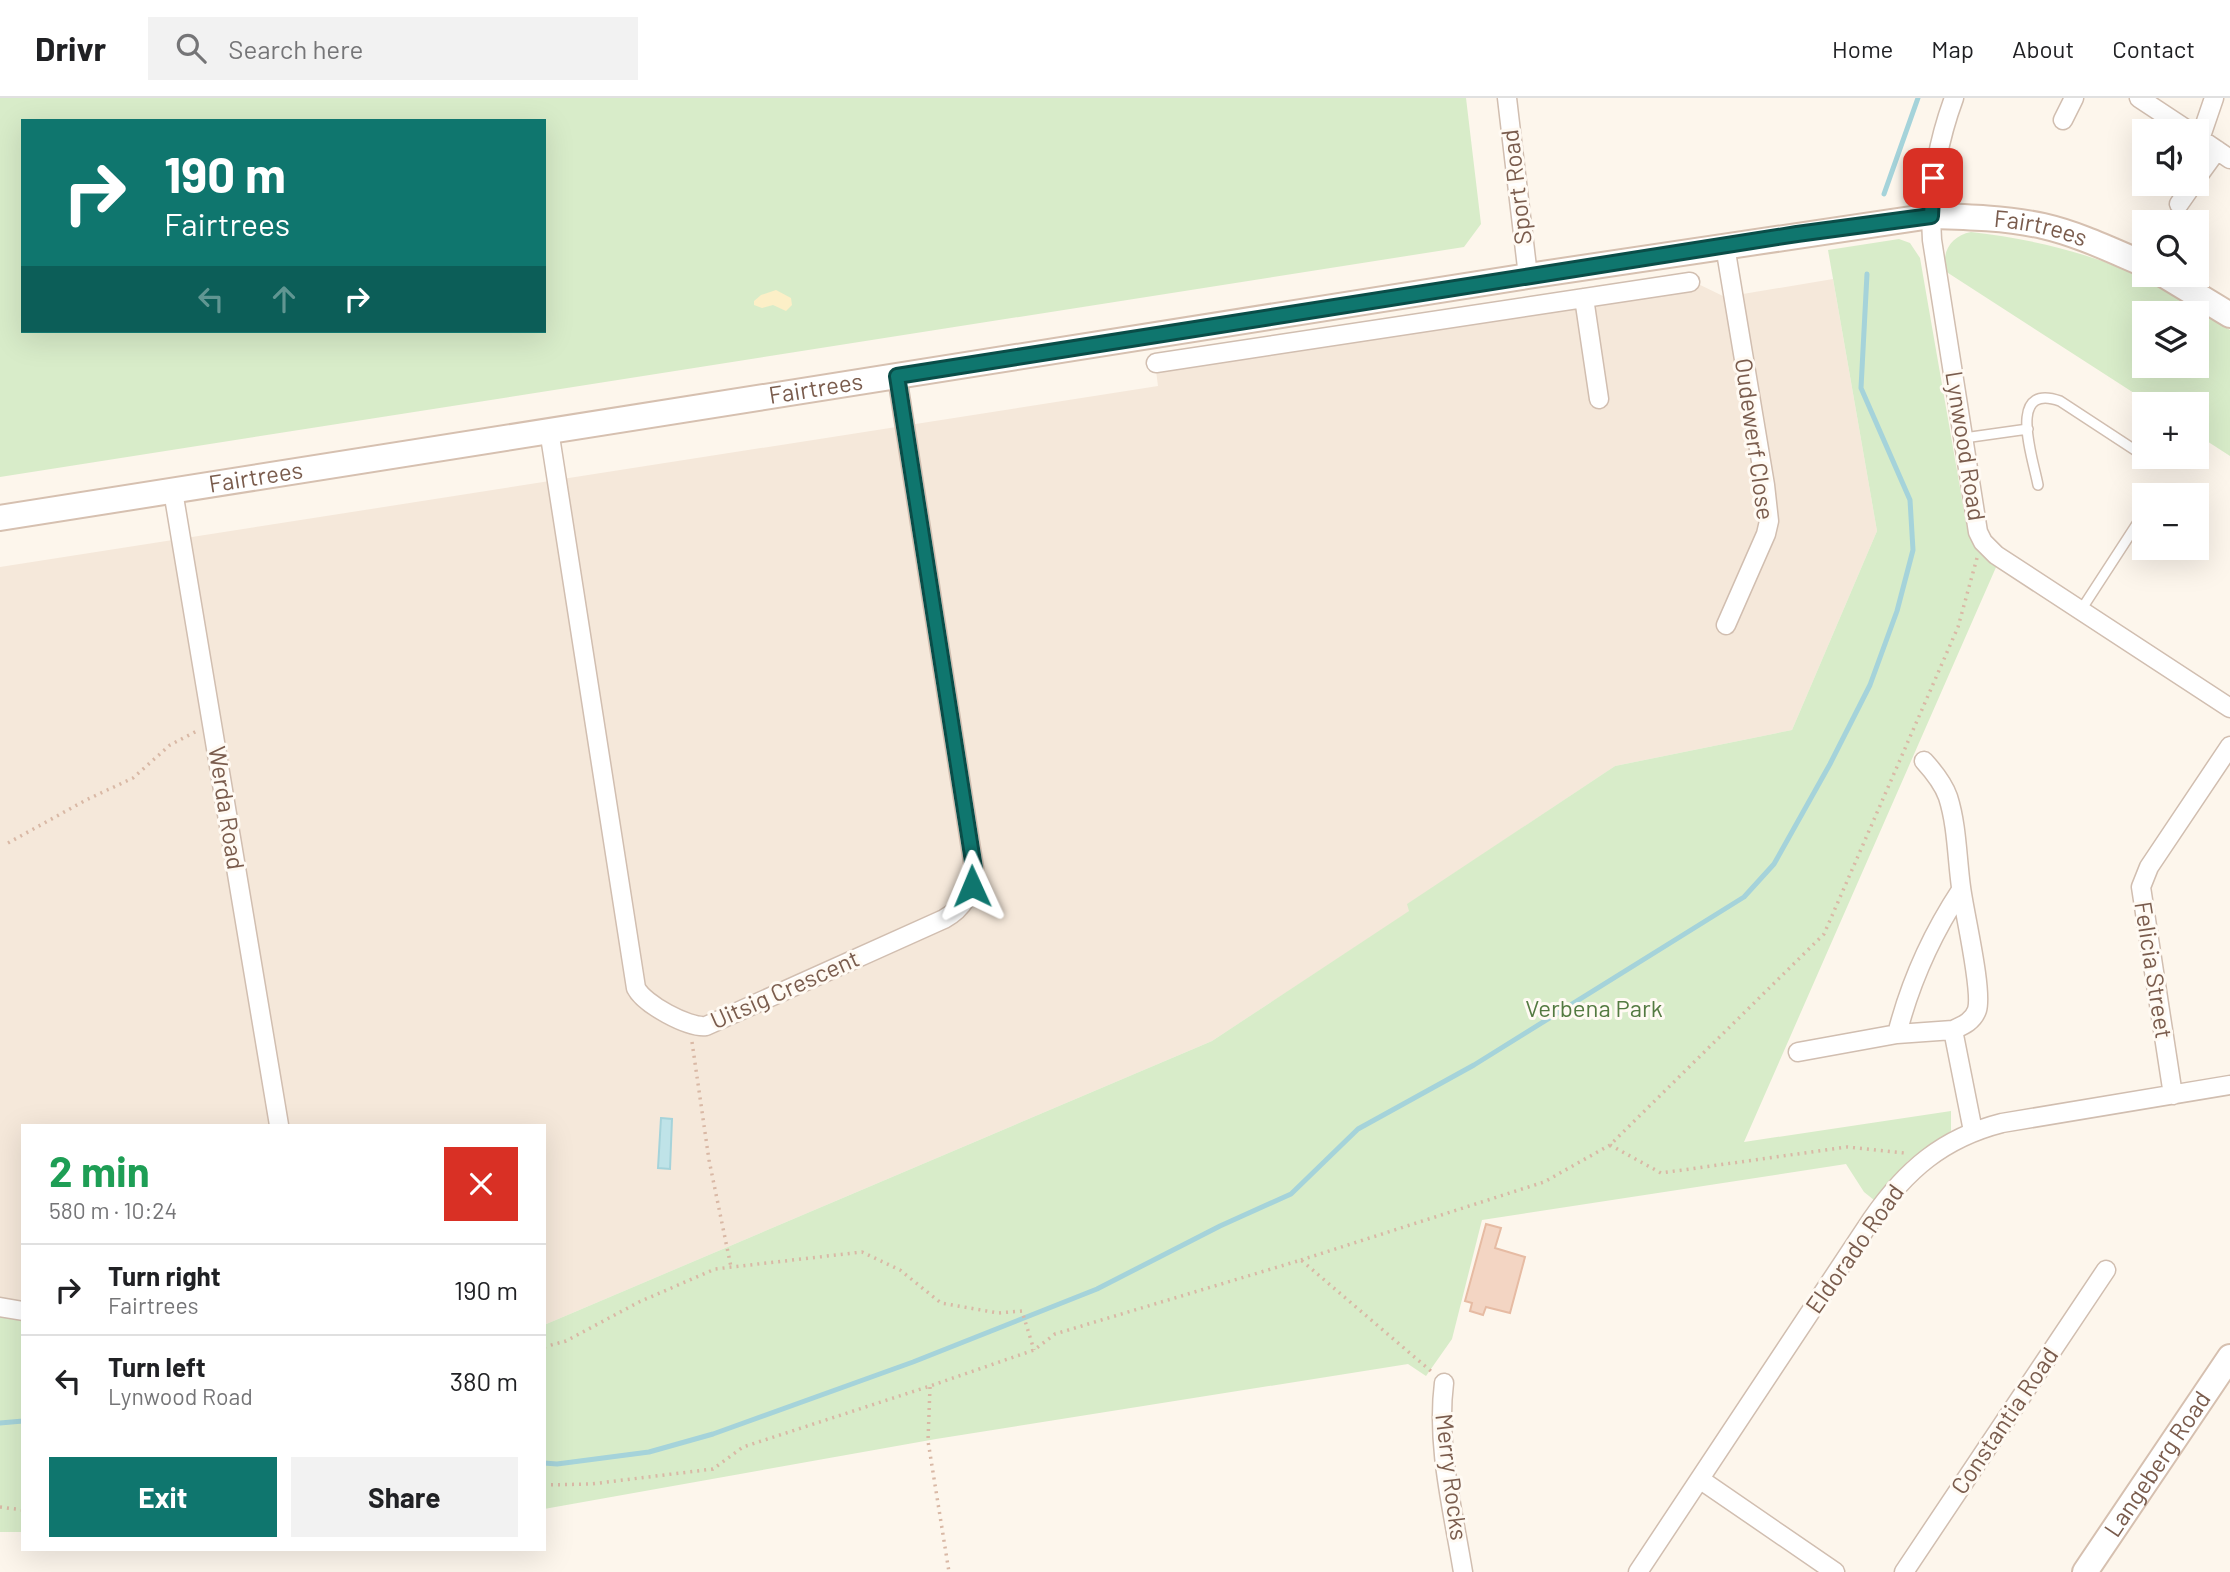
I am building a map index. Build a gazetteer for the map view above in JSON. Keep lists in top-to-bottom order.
{
  "streets": {
    "main road": ["Fairtrees", "Langeberg Road"],
    "street": [
      "Sport Road",
      "Oudewerf Close",
      "Lynwood Road",
      "Werda Road",
      "Felicia Street",
      "Uitsig Crescent",
      "Eldorado Road",
      "Constantia Road",
      "Merry Rocks"
    ]
  },
  "crossings": [
    ["Sport Road", "Fairtrees"],
    ["Fairtrees", "Oudewerf Close"],
    ["Fairtrees", "Lynwood Road"],
    ["Fairtrees", "Werda Road"],
    ["Fairtrees", "Uitsig Crescent"],
    ["Felicia Street", "Eldorado Road"]
  ],
  "parks": ["Verbena Park"],
  "page": {
    "header": "Drivr",
    "search": "Search here",
    "nav": [
      "Home",
      "Map",
      "About",
      "Contact"
    ],
    "map_buttons": ["+", "−"],
    "turn": ["190 m", "Fairtrees"],
    "heading": ["2 min", "580 m · 10:24"],
    "list": [
      {
        "name": "Turn right",
        "note": "Fairtrees",
        "value": "190 m"
      },
      {
        "name": "Turn left",
        "note": "Lynwood Road",
        "value": "380 m"
      }
    ],
    "buttons": ["Exit", "Share"]
  }
}
